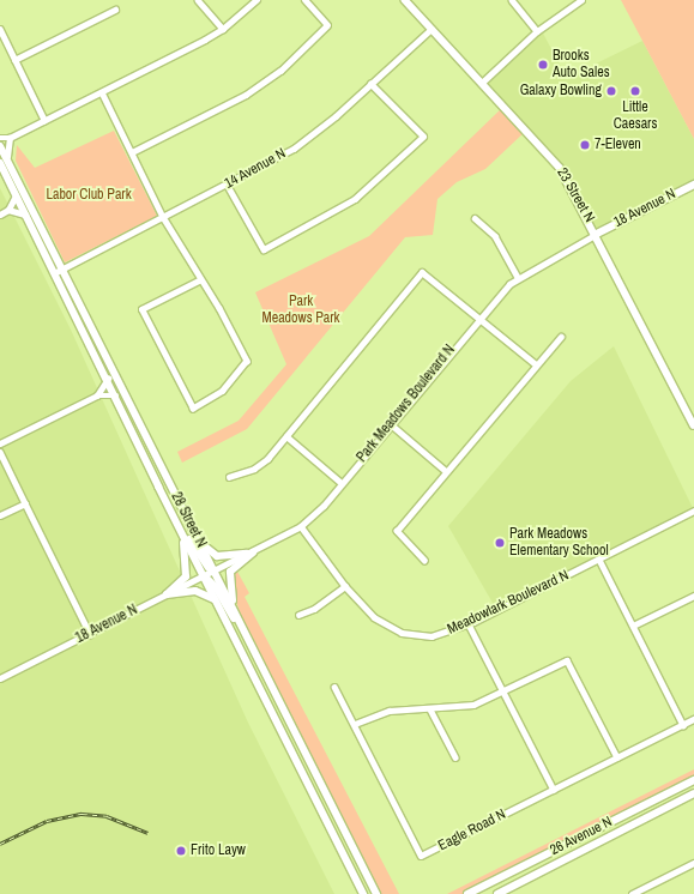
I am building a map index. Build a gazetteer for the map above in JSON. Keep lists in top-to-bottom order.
{
  "streets": {
    "main road": ["28 Street N", "26 Avenue N"],
    "street": [
      "14 Avenue N",
      "23 Street N",
      "18 Avenue N",
      "Park Meadows Boulevard N",
      "Meadowlark Boulevard N",
      "Eagle Road N"
    ]
  },
  "crossings": [
    ["14 Avenue N", "23 Street N"],
    ["14 Avenue N", "28 Street N"],
    ["23 Street N", "18 Avenue N"],
    ["23 Street N", "Park Meadows Boulevard N"],
    ["18 Avenue N", "Park Meadows Boulevard N"],
    ["18 Avenue N", "28 Street N"],
    ["Park Meadows Boulevard N", "28 Street N"],
    ["Park Meadows Boulevard N", "Meadowlark Boulevard N"]
  ],
  "parks": ["Labor Club Park", "Park Meadows Park"],
  "places": [
    "Brooks Auto Sales",
    "Galaxy Bowling",
    "Little Caesars",
    "7-Eleven",
    "Park Meadows Elementary School",
    "Frito Layw"
  ]
}
